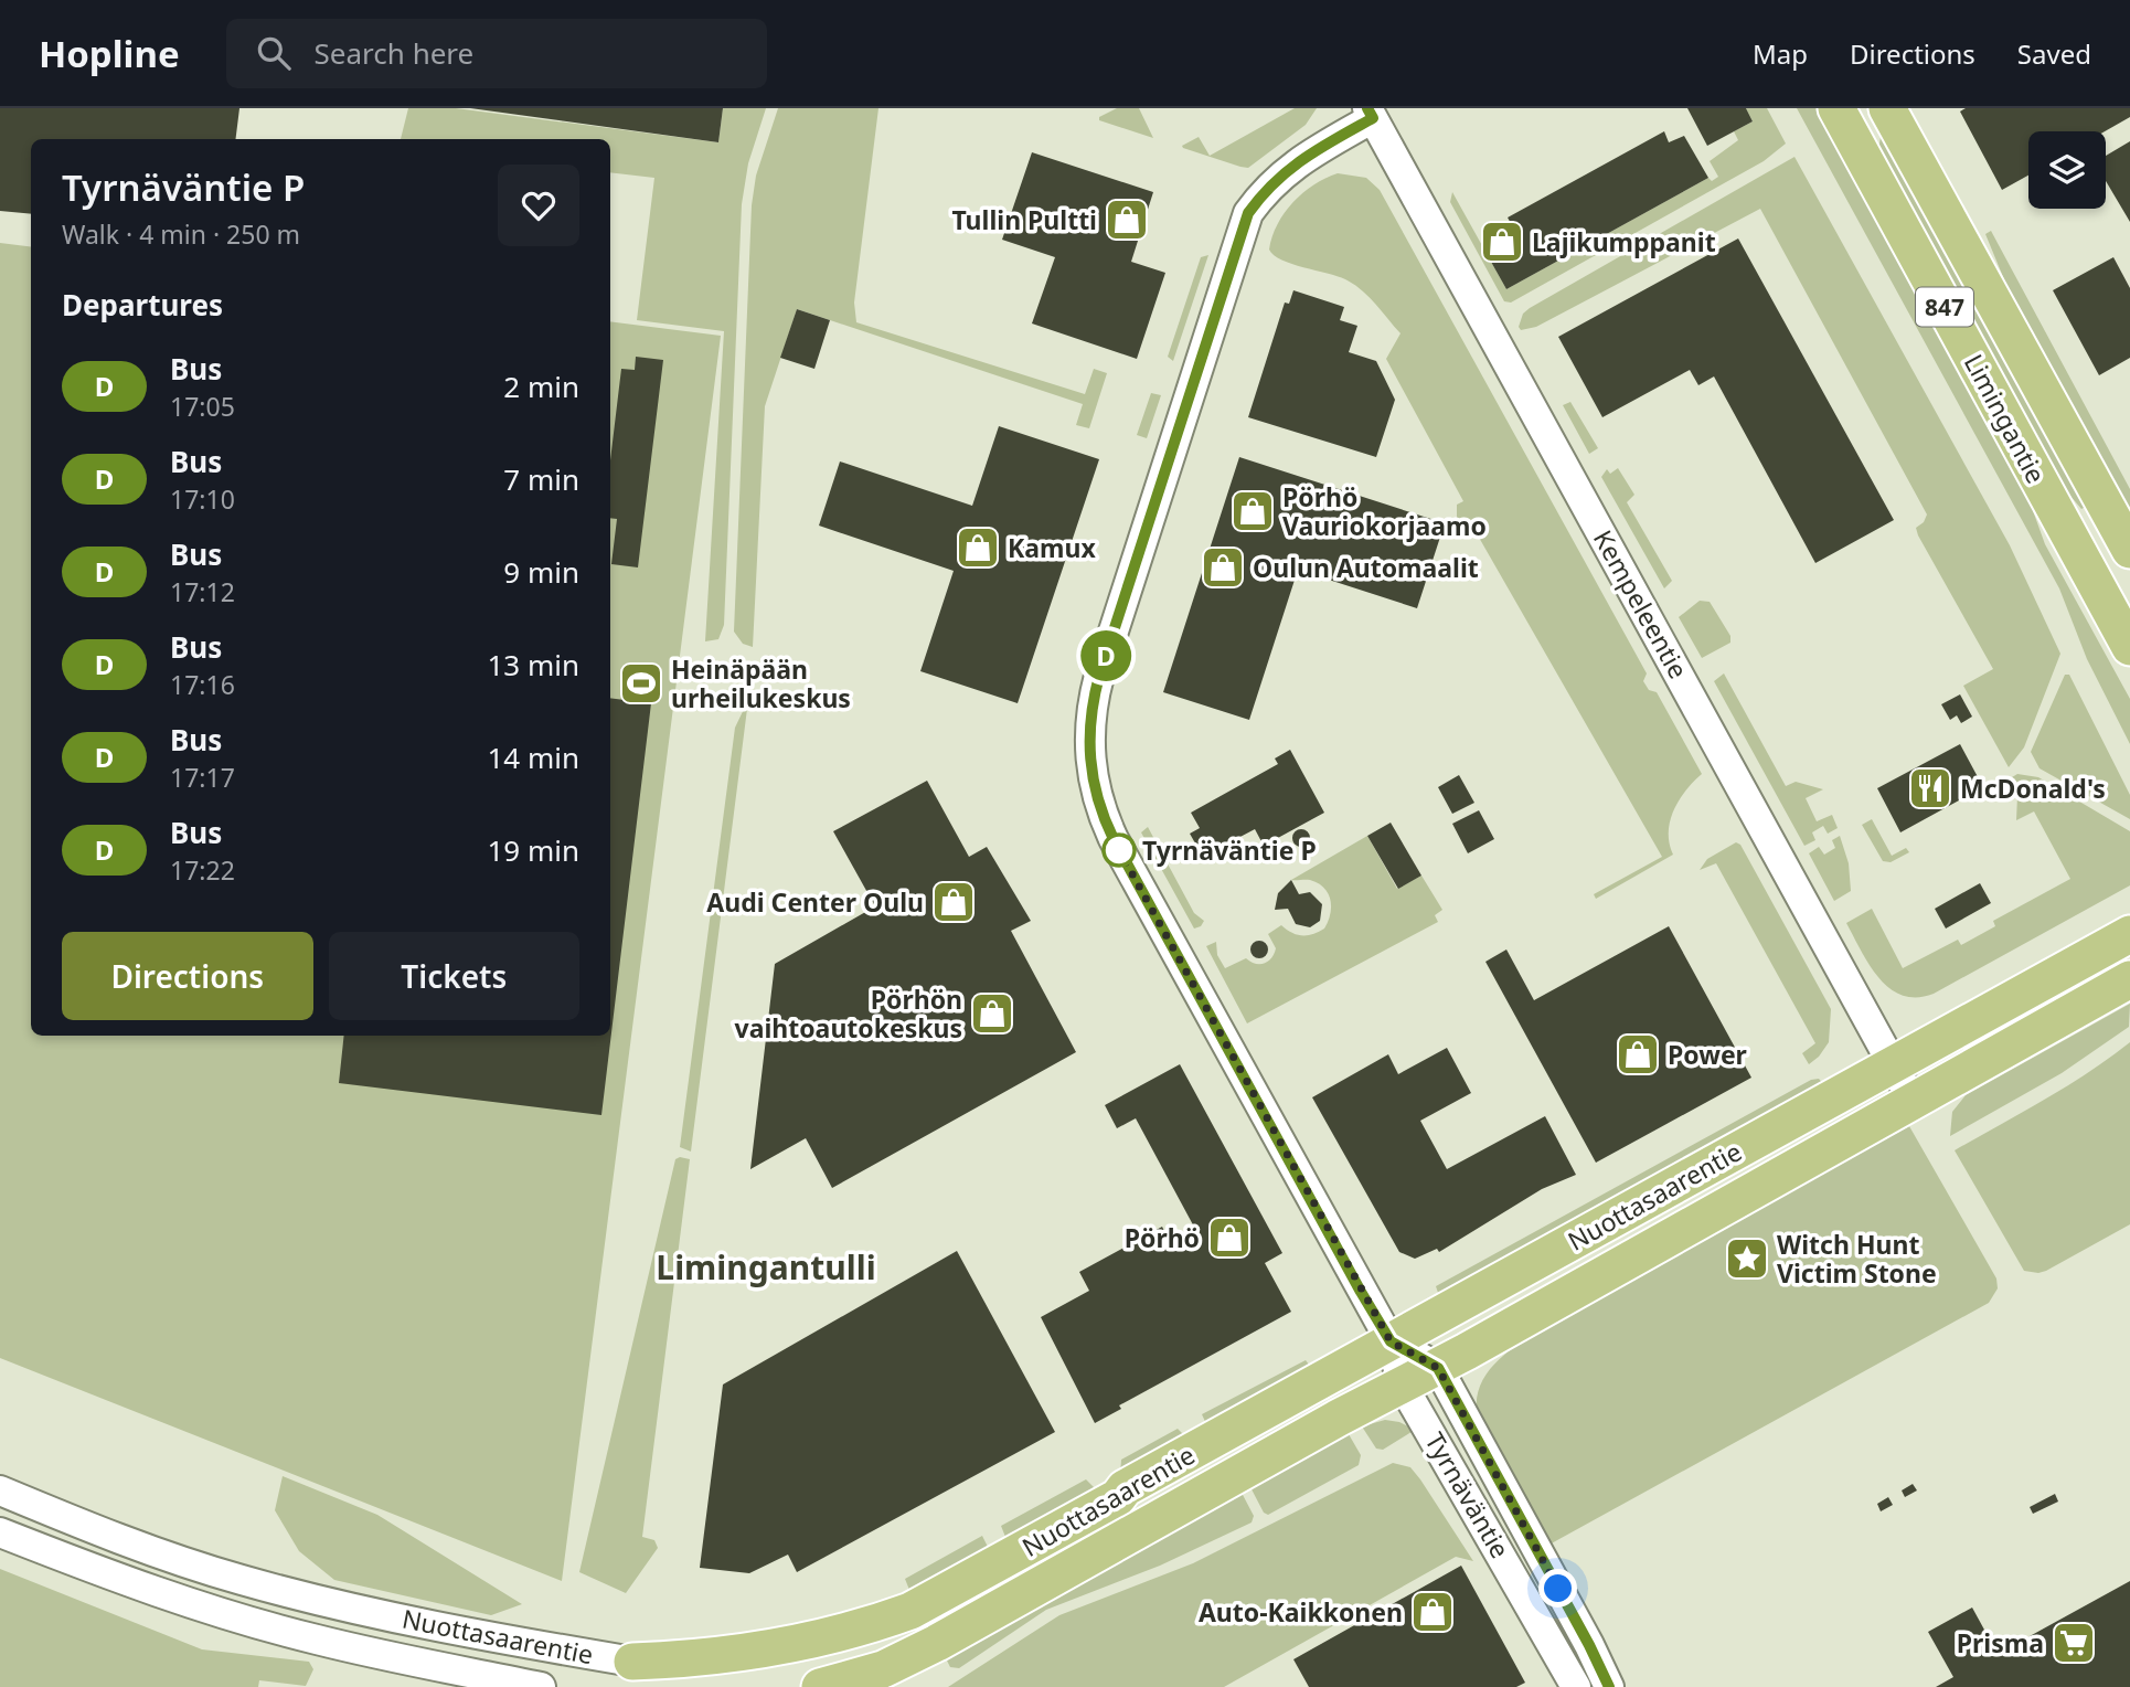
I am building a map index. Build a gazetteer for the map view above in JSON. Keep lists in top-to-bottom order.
{
  "streets": {
    "main road": ["847", "Limingantie", "Nuottasaarentie"],
    "street": ["Kempeleentie", "Tyrnäväntie"]
  },
  "crossings": [
    ["Kempeleentie", "Nuottasaarentie"],
    ["Kempeleentie", "Tyrnäväntie"],
    ["Nuottasaarentie", "Tyrnäväntie"]
  ],
  "districts": ["Limingantulli"],
  "places": {
    "shop": [
      "Tullin Pultti",
      "Lajikumppanit",
      "Pörhö Vauriokorjaamo",
      "Kamux",
      "Oulun Automaalit",
      "Audi Center Oulu",
      "Pörhön vaihtoautokeskus",
      "Power",
      "Pörhö",
      "Auto-Kaikkonen"
    ],
    "sports": ["Heinäpään urheilukeskus"],
    "restaurant": ["McDonald's"],
    "other": ["Tyrnäväntie P"],
    "place": ["Witch Hunt Victim Stone"],
    "supermarket": ["Prisma"]
  },
  "lines": ["bus line D"],
  "page": {
    "header": "Hopline",
    "search": "Search here",
    "nav": ["Map", "Directions", "Saved"],
    "on_map": "D",
    "heading": [
      ["Tyrnäväntie P", "Walk · 4 min · 250 m"],
      "Departures"
    ],
    "list": [
      {
        "mark": "D",
        "name": "Bus",
        "note": "17:05",
        "value": "2 min"
      },
      {
        "mark": "D",
        "name": "Bus",
        "note": "17:10",
        "value": "7 min"
      },
      {
        "mark": "D",
        "name": "Bus",
        "note": "17:12",
        "value": "9 min"
      },
      {
        "mark": "D",
        "name": "Bus",
        "note": "17:16",
        "value": "13 min"
      },
      {
        "mark": "D",
        "name": "Bus",
        "note": "17:17",
        "value": "14 min"
      },
      {
        "mark": "D",
        "name": "Bus",
        "note": "17:22",
        "value": "19 min"
      }
    ],
    "buttons": ["Directions", "Tickets"]
  }
}
